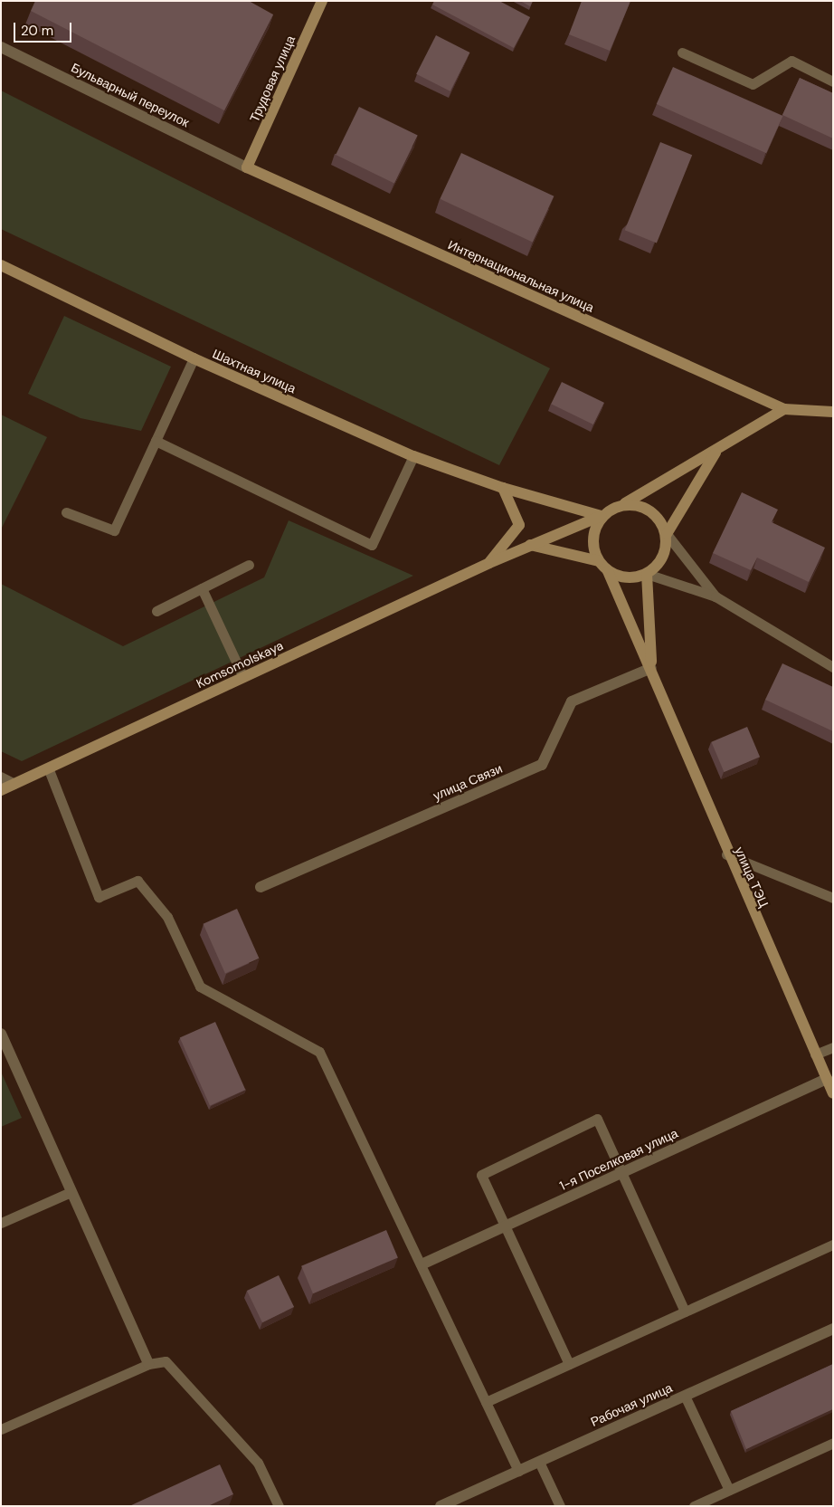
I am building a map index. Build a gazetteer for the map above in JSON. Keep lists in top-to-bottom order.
{
  "streets": {
    "street": [
      "Трудовая улица",
      "Бульварный переулок",
      "Интернациональная улица",
      "Шахтная улица",
      "Komsomolskaya",
      "улица Связи",
      "улица ТЭЦ",
      "1-я Поселковая улица",
      "Рабочая улица"
    ]
  },
  "crossings": [
    ["Трудовая улица", "Бульварный переулок"],
    ["Трудовая улица", "Интернациональная улица"],
    ["Бульварный переулок", "Интернациональная улица"],
    ["Шахтная улица", "Komsomolskaya"],
    ["Шахтная улица", "улица ТЭЦ"],
    ["Komsomolskaya", "улица ТЭЦ"],
    ["улица Связи", "улица ТЭЦ"],
    ["улица ТЭЦ", "1-я Поселковая улица"]
  ],
  "scale_bar": "20 m"
}
